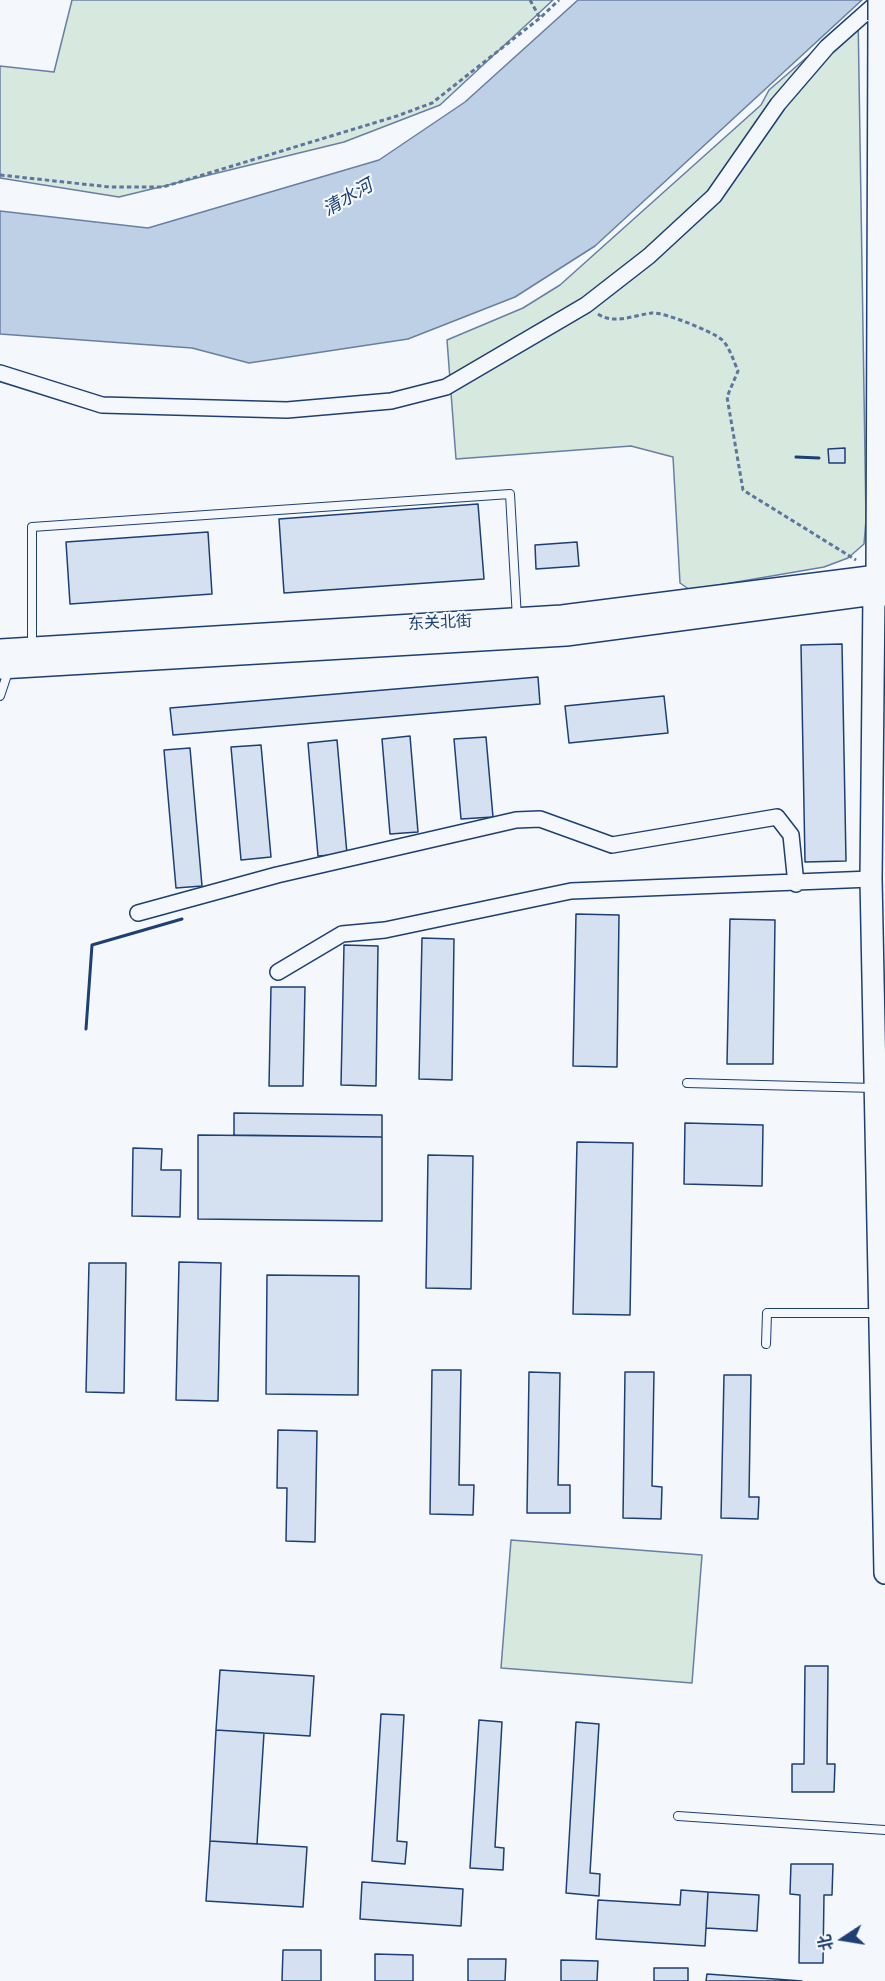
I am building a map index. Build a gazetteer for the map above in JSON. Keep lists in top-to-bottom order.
{
  "streets": {
    "main road": ["东关北街"]
  },
  "water": ["清水河"],
  "north": "left"
}
